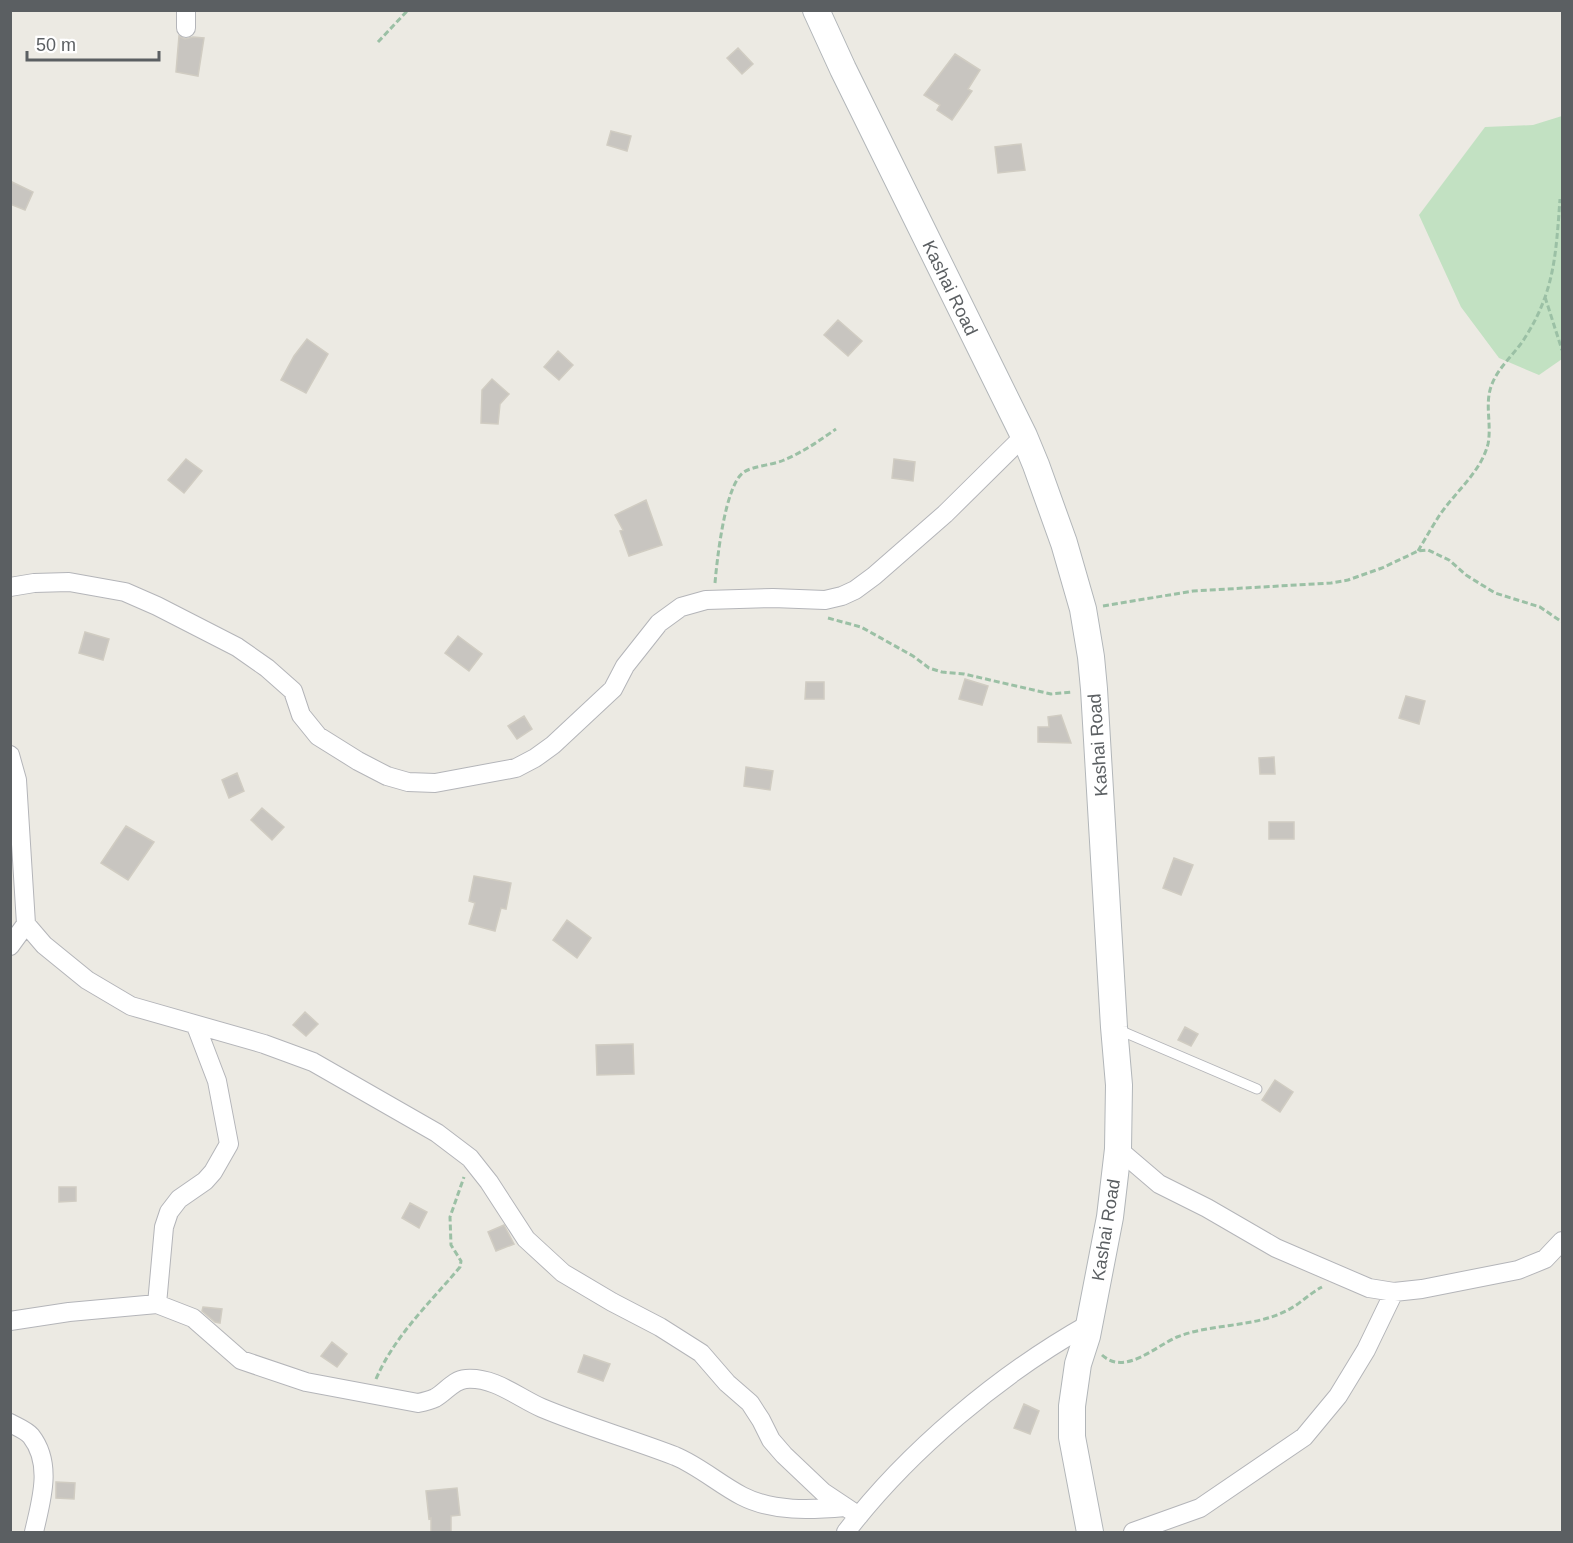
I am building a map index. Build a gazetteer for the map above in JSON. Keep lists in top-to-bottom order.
{
  "streets": {
    "street": ["Kashai Road"]
  },
  "scale_bar": "50 m"
}
